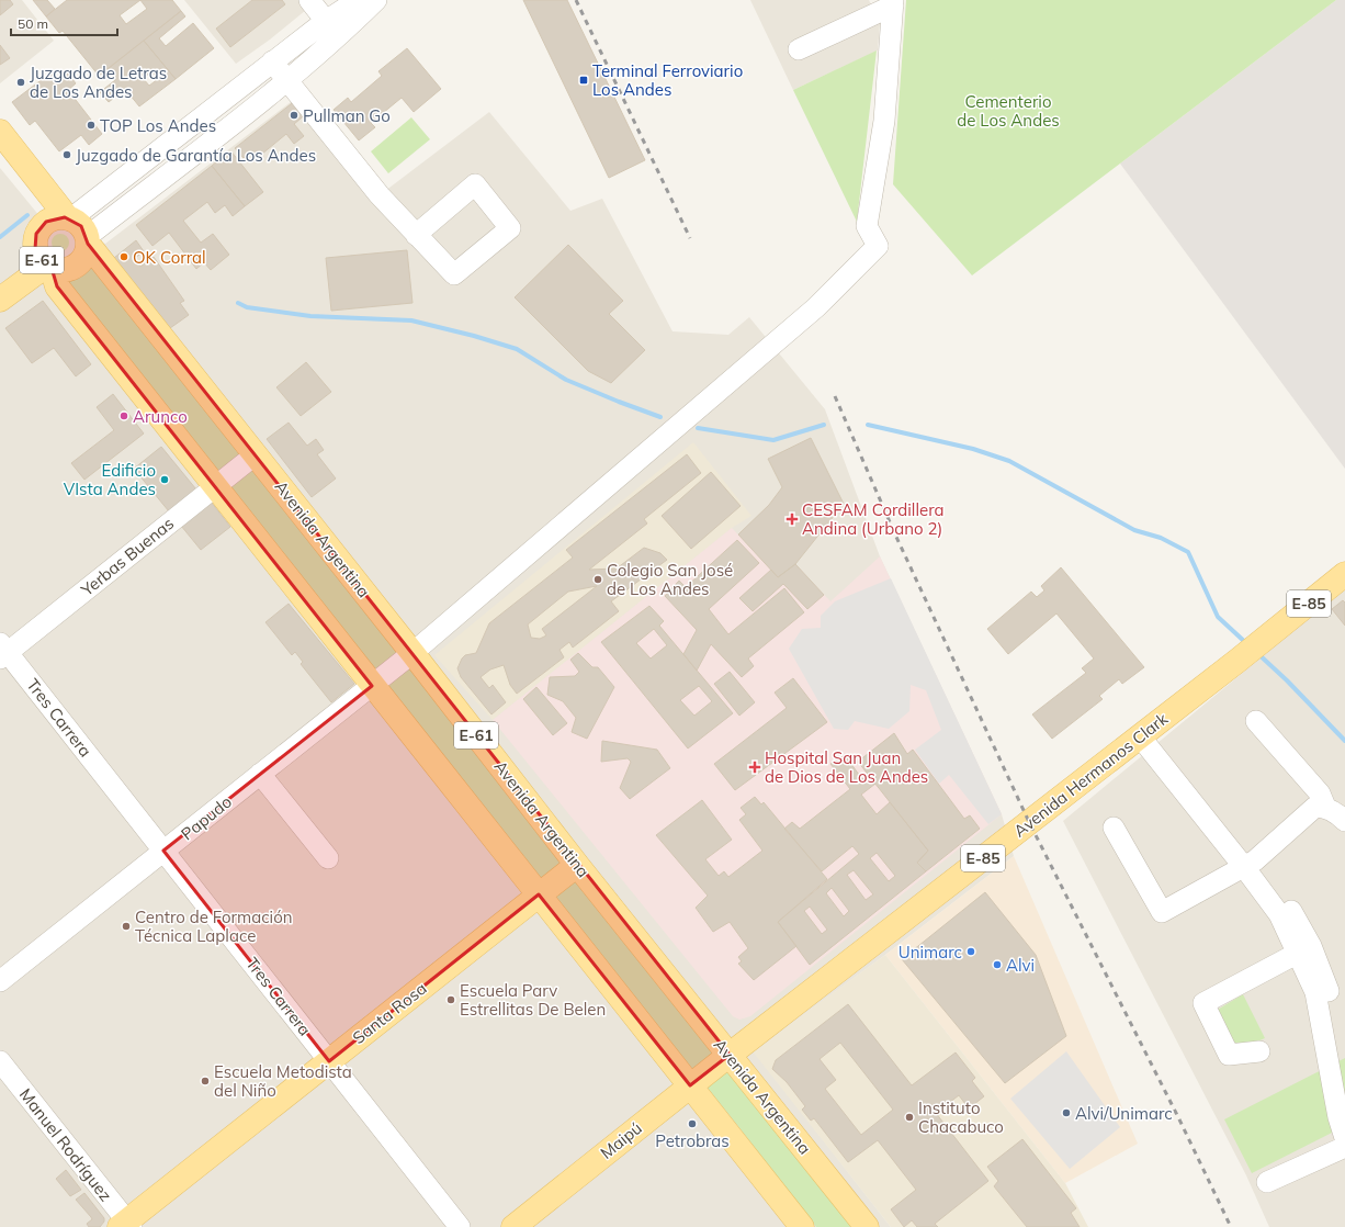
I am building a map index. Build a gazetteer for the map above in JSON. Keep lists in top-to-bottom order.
{
  "streets": {
    "main road": [
      "E-61",
      "Avenida Argentina",
      "E-85",
      "Avenida Hermanos Clark",
      "Santa Rosa",
      "Maipú"
    ],
    "street": [
      "Yerbas Buenas",
      "Tres Carrera",
      "Papudo",
      "Manuel Rodríguez"
    ]
  },
  "crossings": [
    ["E-61", "Avenida Argentina"],
    ["E-61", "Yerbas Buenas"],
    ["E-61", "Papudo"],
    ["E-61", "Santa Rosa"],
    ["E-61", "Maipú"],
    ["Avenida Argentina", "Yerbas Buenas"],
    ["Avenida Argentina", "Avenida Hermanos Clark"],
    ["Avenida Argentina", "Papudo"],
    ["Avenida Argentina", "Santa Rosa"],
    ["Avenida Argentina", "Maipú"],
    ["Yerbas Buenas", "Tres Carrera"],
    ["Tres Carrera", "Papudo"],
    ["Tres Carrera", "Santa Rosa"],
    ["Avenida Hermanos Clark", "Maipú"],
    ["Santa Rosa", "Manuel Rodríguez"]
  ],
  "parks": ["Cementerio de Los Andes"],
  "places": {
    "transit": ["Terminal Ferroviario Los Andes"],
    "other": [
      "Juzgado de Letras de Los Andes",
      "Pullman Go",
      "TOP Los Andes",
      "Juzgado de Garantía Los Andes",
      "OK Corral",
      "Arunco",
      "Edificio VIsta Andes",
      "Colegio San José de Los Andes",
      "Centro de Formación Técnica Laplace",
      "Unimarc",
      "Alvi",
      "Escuela Parv Estrellitas De Belen",
      "Escuela Metodista del Niño",
      "Alvi/Unimarc",
      "Instituto Chacabuco",
      "Petrobras"
    ],
    "health": ["CESFAM Cordillera Andina (Urbano 2)", "Hospital San Juan de Dios de Los Andes"]
  },
  "scale_bar": "50 m"
}
